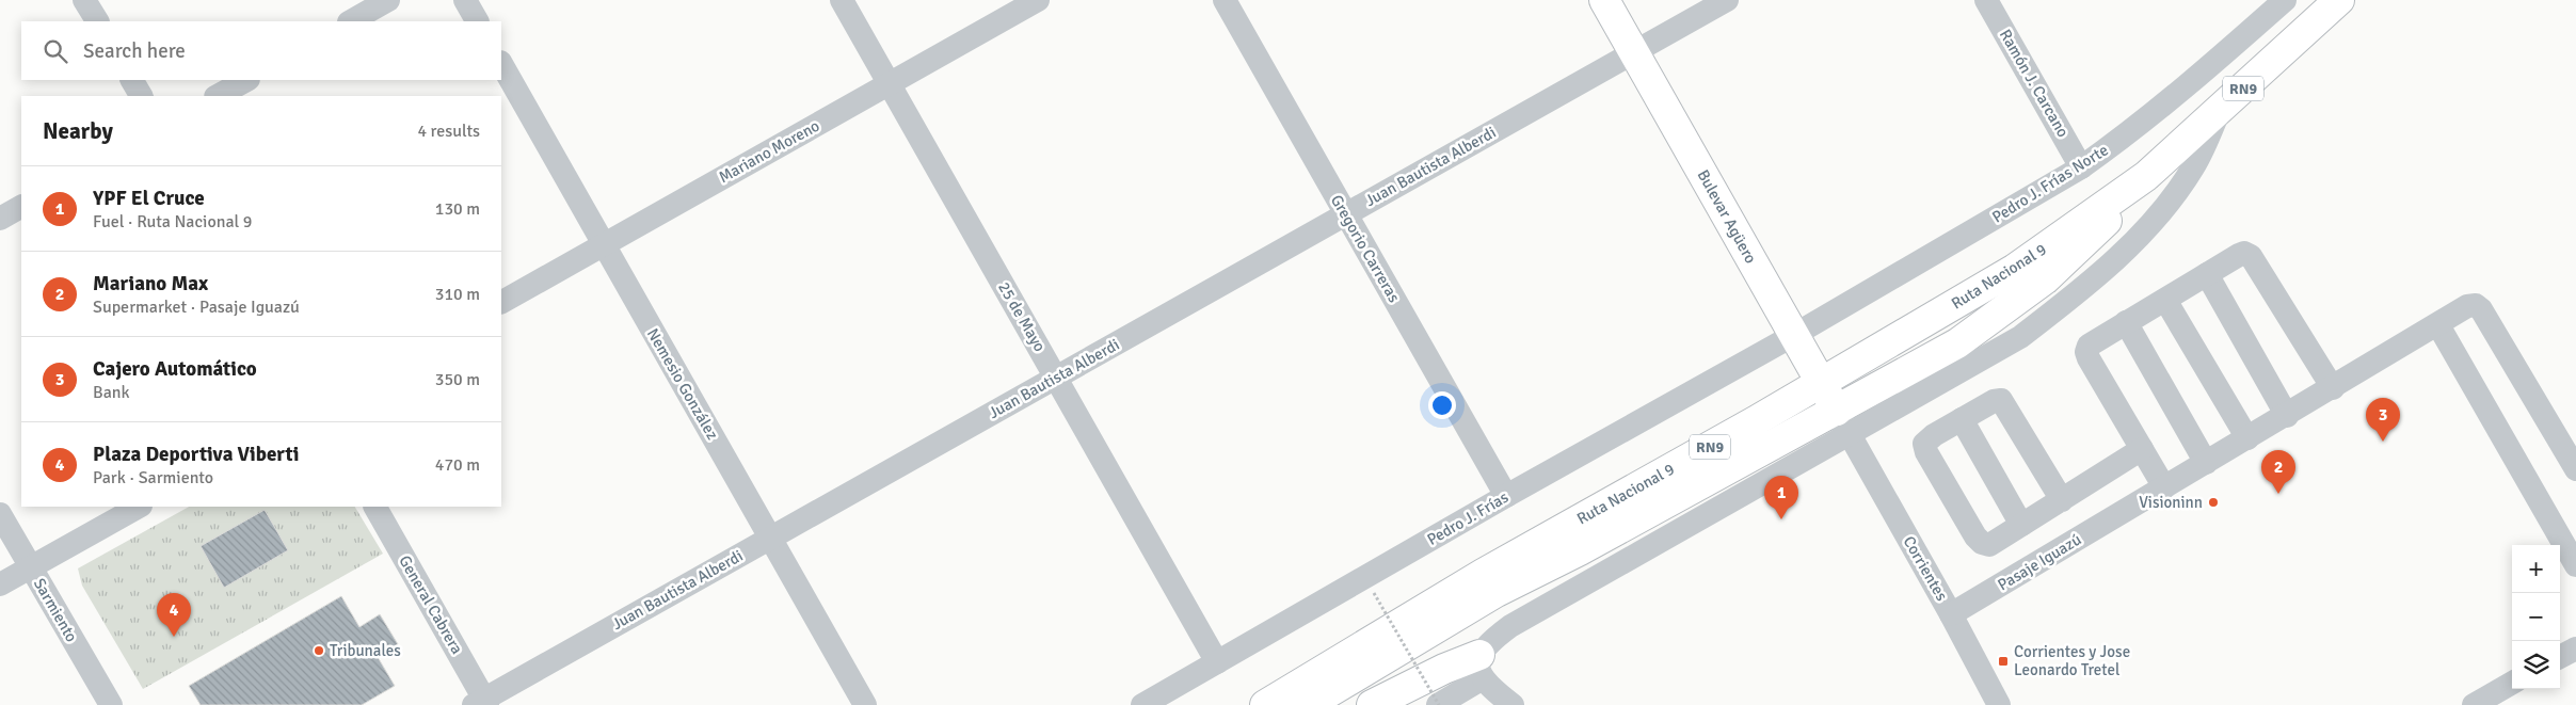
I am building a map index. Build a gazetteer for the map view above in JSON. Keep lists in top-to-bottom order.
{
  "streets": {
    "main road": ["RN9", "Bulevar Agüero", "Ruta Nacional 9"],
    "street": [
      "Ramón J. Carcano",
      "Mariano Moreno",
      "Juan Bautista Alberdi",
      "Pedro J. Frías Norte",
      "Gregorio Carreras",
      "25 de Mayo",
      "Nemesio González",
      "Pedro J. Frías",
      "Pasaje Iguazú",
      "Corrientes",
      "General Cabrera",
      "Sarmiento"
    ]
  },
  "crossings": [
    ["Ramón J. Carcano", "Pedro J. Frías Norte"],
    ["Mariano Moreno", "25 de Mayo"],
    ["Mariano Moreno", "Nemesio González"],
    ["Juan Bautista Alberdi", "Bulevar Agüero"],
    ["Juan Bautista Alberdi", "Gregorio Carreras"],
    ["Juan Bautista Alberdi", "25 de Mayo"],
    ["Juan Bautista Alberdi", "Nemesio González"],
    ["Juan Bautista Alberdi", "General Cabrera"],
    ["Pedro J. Frías Norte", "Bulevar Agüero"],
    ["Pedro J. Frías Norte", "Pedro J. Frías"],
    ["Bulevar Agüero", "Ruta Nacional 9"],
    ["Bulevar Agüero", "Pedro J. Frías"],
    ["Bulevar Agüero", "Corrientes"],
    ["Gregorio Carreras", "Pedro J. Frías"],
    ["Ruta Nacional 9", "Corrientes"],
    ["25 de Mayo", "Pedro J. Frías"],
    ["Pasaje Iguazú", "Corrientes"]
  ],
  "places": {
    "other": ["Visioninn", "Tribunales"],
    "transit": ["Corrientes y Jose Leonardo Tretel"]
  },
  "page": {
    "search": "Search here",
    "heading": ["Nearby", "4 results"],
    "list": [
      {
        "mark": "1",
        "name": "YPF El Cruce",
        "note": "Fuel · Ruta Nacional 9",
        "value": "130 m"
      },
      {
        "mark": "2",
        "name": "Mariano Max",
        "note": "Supermarket · Pasaje Iguazú",
        "value": "310 m"
      },
      {
        "mark": "3",
        "name": "Cajero Automático",
        "note": "Bank",
        "value": "350 m"
      },
      {
        "mark": "4",
        "name": "Plaza Deportiva Viberti",
        "note": "Park · Sarmiento",
        "value": "470 m"
      }
    ],
    "pins": [
      "3",
      "2",
      "1",
      "4"
    ],
    "map_buttons": ["+", "−"]
  }
}
